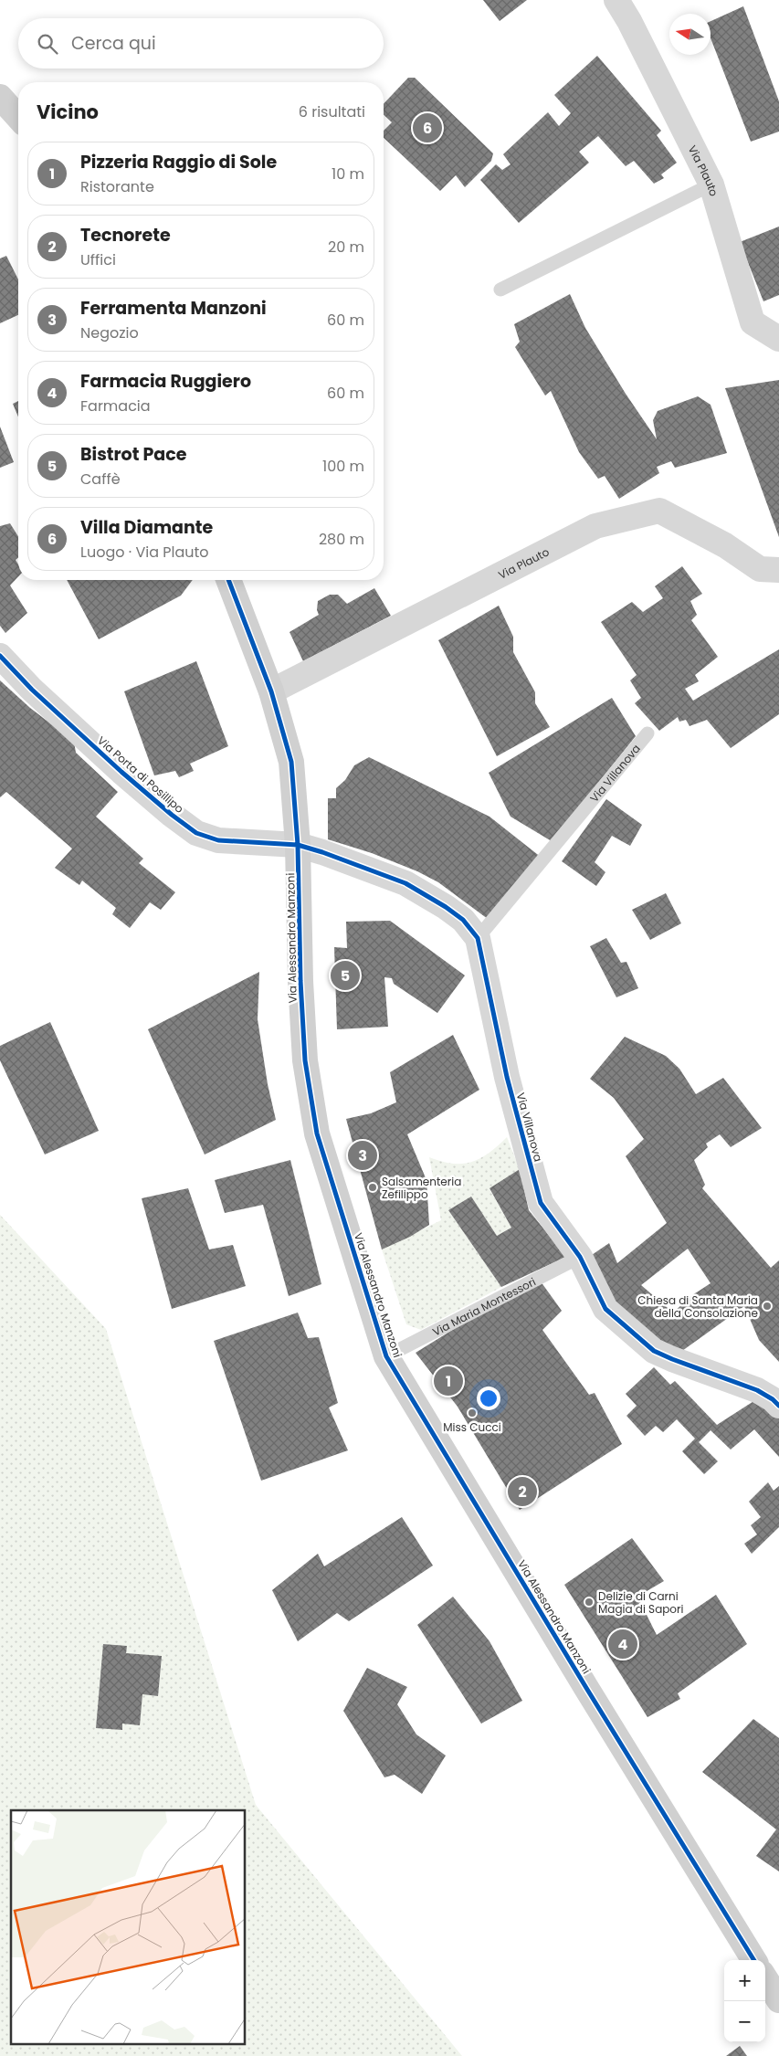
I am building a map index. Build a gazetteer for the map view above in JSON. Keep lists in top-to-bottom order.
{
  "streets": {
    "street": [
      "Via Plauto",
      "Via Villanova",
      "Via Porta di Posillipo",
      "Via Alessandro Manzoni"
    ],
    "lane": ["Via Maria Montessori"]
  },
  "crossings": [
    ["Via Plauto", "Via Alessandro Manzoni"],
    ["Via Villanova", "Via Porta di Posillipo"],
    ["Via Villanova", "Via Alessandro Manzoni"],
    ["Via Villanova", "Via Maria Montessori"],
    ["Via Porta di Posillipo", "Via Alessandro Manzoni"],
    ["Via Alessandro Manzoni", "Via Maria Montessori"]
  ],
  "places": [
    "Salsamenteria Zefilippo",
    "Chiesa di Santa Maria della Consolazione",
    "Miss Cucci",
    "Delizie di Carni Magia di Sapori"
  ],
  "north": "left",
  "page": {
    "search": "Cerca qui",
    "heading": ["Vicino", "6 risultati"],
    "pins": [
      "6",
      "5",
      "3",
      "1",
      "2",
      "4"
    ],
    "list": [
      {
        "mark": "1",
        "name": "Pizzeria Raggio di Sole",
        "note": "Ristorante",
        "value": "10 m"
      },
      {
        "mark": "2",
        "name": "Tecnorete",
        "note": "Uffici",
        "value": "20 m"
      },
      {
        "mark": "3",
        "name": "Ferramenta Manzoni",
        "note": "Negozio",
        "value": "60 m"
      },
      {
        "mark": "4",
        "name": "Farmacia Ruggiero",
        "note": "Farmacia",
        "value": "60 m"
      },
      {
        "mark": "5",
        "name": "Bistrot Pace",
        "note": "Caffè",
        "value": "100 m"
      },
      {
        "mark": "6",
        "name": "Villa Diamante",
        "note": "Luogo · Via Plauto",
        "value": "280 m"
      }
    ],
    "map_buttons": ["+", "−"]
  }
}
